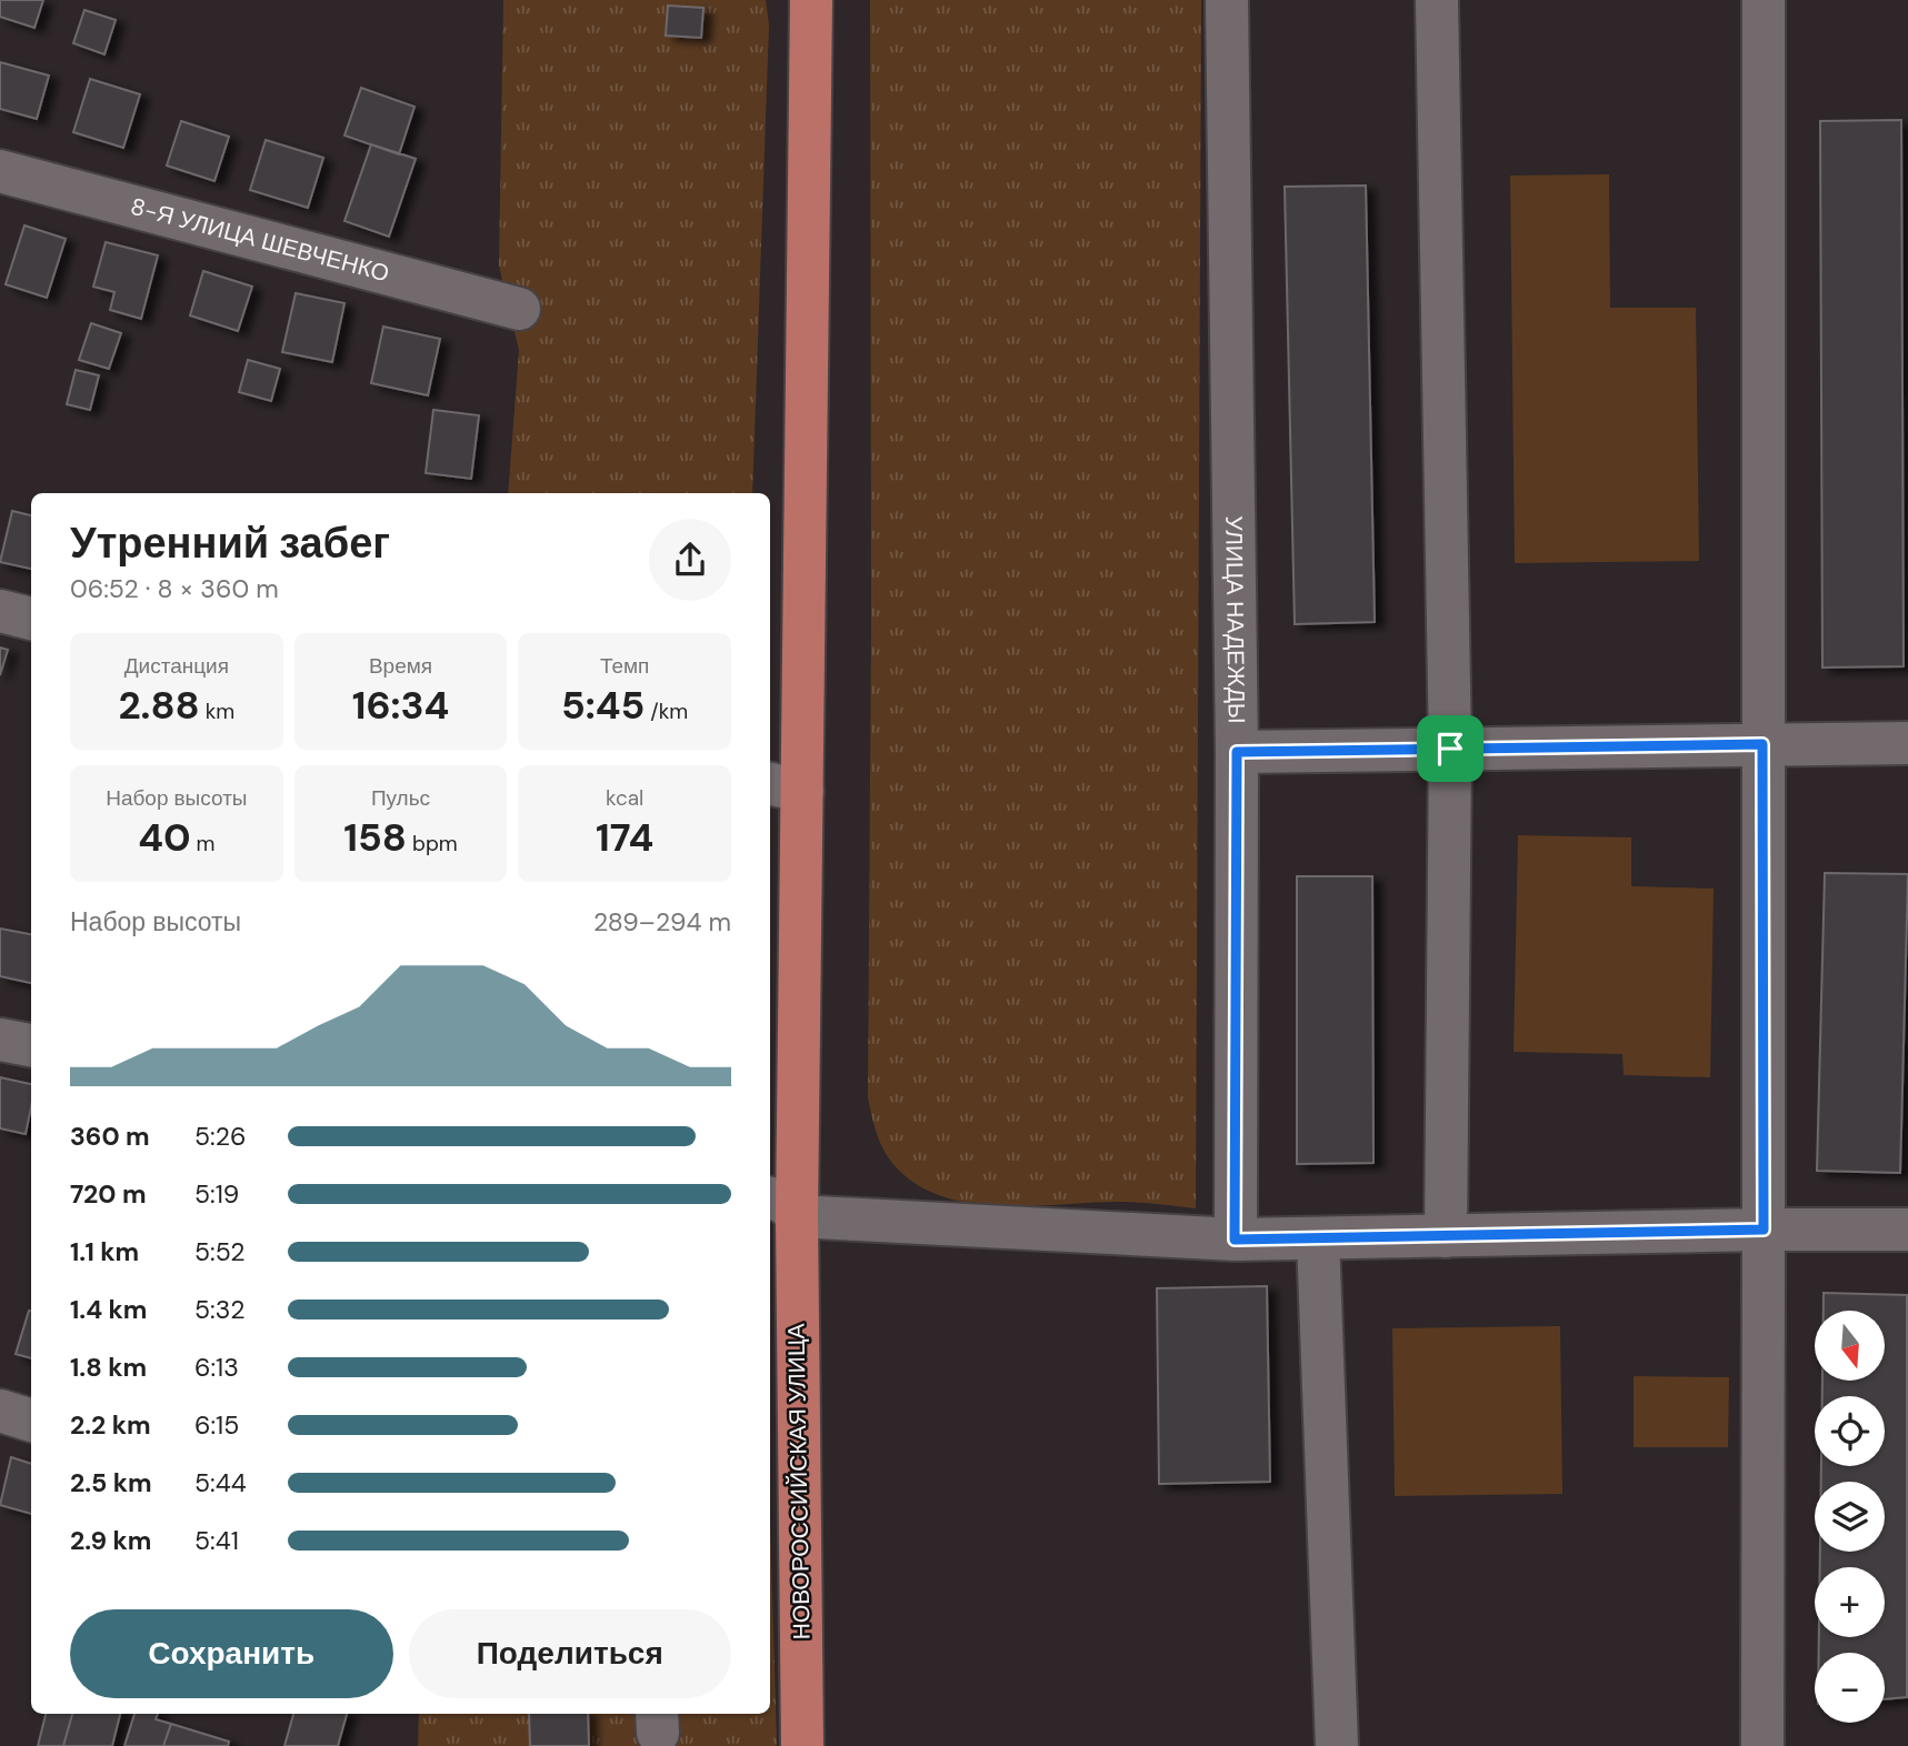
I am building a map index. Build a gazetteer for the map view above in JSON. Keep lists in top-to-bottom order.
{
  "streets": {
    "main road": ["НОВОРОССИЙСКАЯ УЛИЦА"],
    "street": ["8-Я УЛИЦА ШЕВЧЕНКО", "УЛИЦА НАДЕЖДЫ"]
  },
  "north": "bottom",
  "page": {
    "heading": ["Утренний забег", "06:52 · 8 × 360 m"],
    "stats": [
      ["Дистанция", "2.88 km"],
      ["Время", "16:34"],
      ["Темп", "5:45 /km"],
      ["Набор высоты", "40 m"],
      ["Пульс", "158 bpm"],
      ["kcal", "174"]
    ],
    "chart": ["Набор высоты", "289–294 m"],
    "list": [
      {
        "name": "360 m",
        "note": "5:26"
      },
      {
        "name": "720 m",
        "note": "5:19"
      },
      {
        "name": "1.1 km",
        "note": "5:52"
      },
      {
        "name": "1.4 km",
        "note": "5:32"
      },
      {
        "name": "1.8 km",
        "note": "6:13"
      },
      {
        "name": "2.2 km",
        "note": "6:15"
      },
      {
        "name": "2.5 km",
        "note": "5:44"
      },
      {
        "name": "2.9 km",
        "note": "5:41"
      }
    ],
    "map_buttons": ["+", "−"],
    "buttons": ["Сохранить", "Поделиться"]
  }
}
